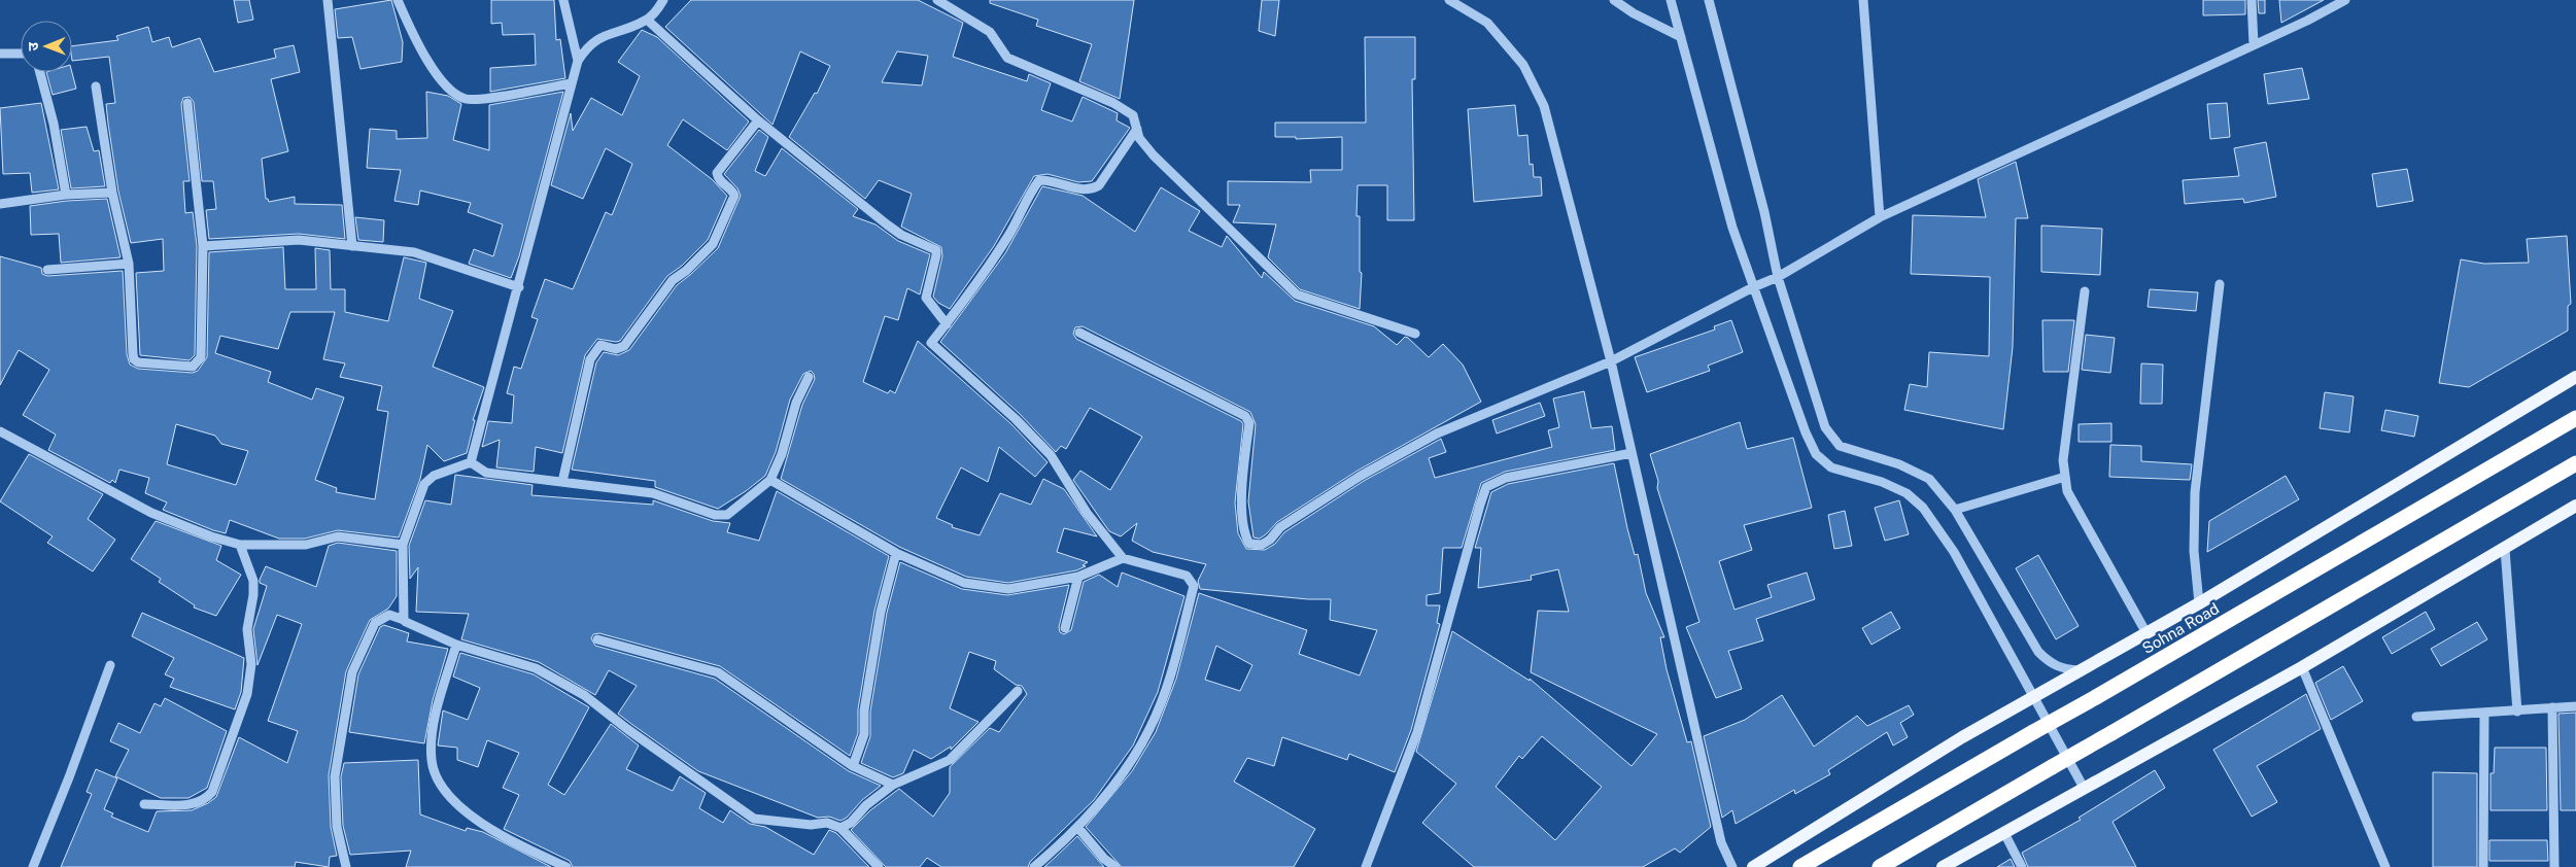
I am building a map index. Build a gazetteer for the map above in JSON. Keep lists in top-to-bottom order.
{
  "streets": {
    "highway": ["Sohna Road"]
  },
  "north": "left"
}
